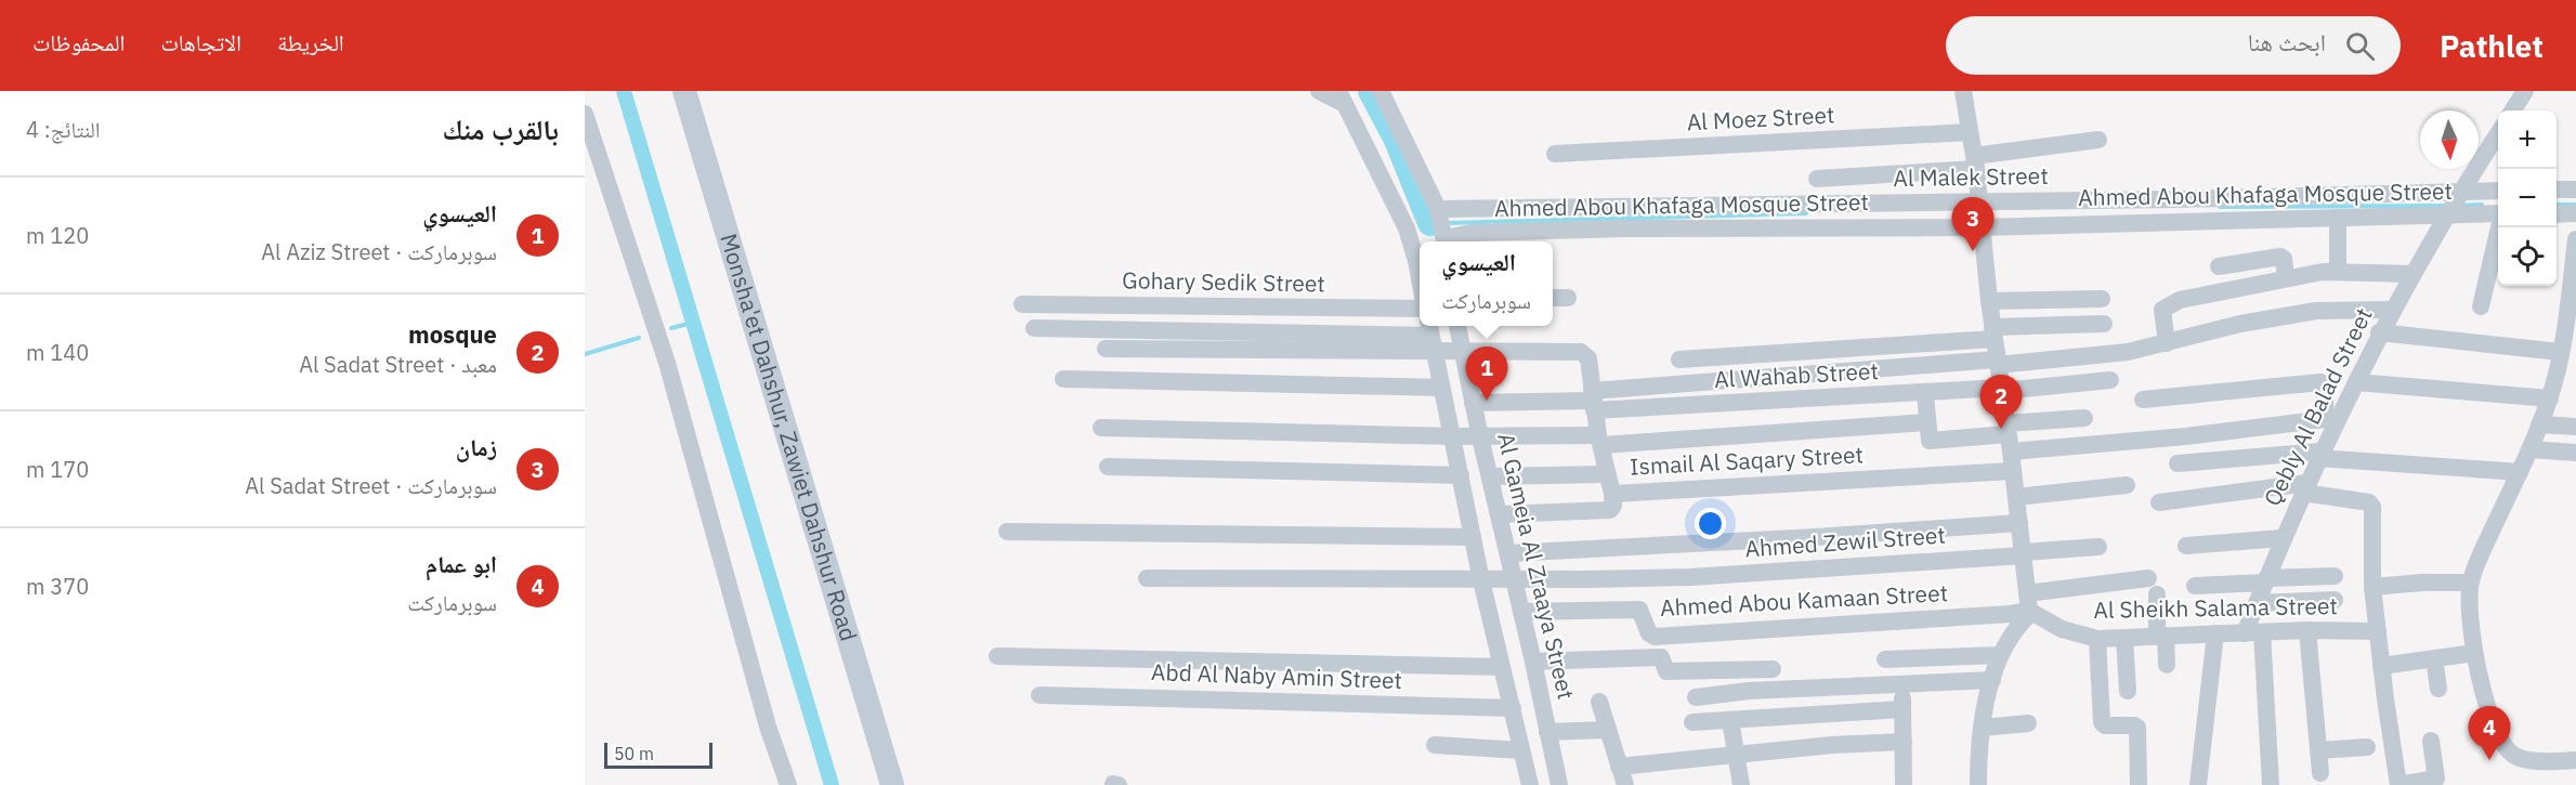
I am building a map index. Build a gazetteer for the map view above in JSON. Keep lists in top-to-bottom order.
{
  "streets": {
    "street": [
      "Al Moez Street",
      "Al Malek Street",
      "Ahmed Abou Khafaga Mosque Street",
      "Gohary Sedik Street",
      "Al Wahab Street",
      "Qebly Al Balad Street",
      "Monsha'et Dahshur, Zawiet Dahshur Road",
      "Ismail Al Saqary Street",
      "Ahmed Zewil Street",
      "Al Gameia Al Zraaya Street",
      "Ahmed Abou Kamaan Street",
      "Al Sheikh Salama Street",
      "Abd Al Naby Amin Street"
    ]
  },
  "crossings": [
    ["Al Malek Street", "Ahmed Abou Khafaga Mosque Street"],
    ["Al Malek Street", "Qebly Al Balad Street"],
    ["Ahmed Abou Khafaga Mosque Street", "Qebly Al Balad Street"],
    ["Qebly Al Balad Street", "Al Sheikh Salama Street"],
    ["Ismail Al Saqary Street", "Al Gameia Al Zraaya Street"],
    ["Ahmed Zewil Street", "Al Gameia Al Zraaya Street"],
    ["Al Gameia Al Zraaya Street", "Ahmed Abou Kamaan Street"],
    ["Ahmed Abou Kamaan Street", "Al Sheikh Salama Street"]
  ],
  "scale_bar": "50 m",
  "north": "bottom",
  "page": {
    "header": "Pathlet",
    "search": "ابحث هنا",
    "nav": ["الخريطة", "الاتجاهات", "المحفوظات"],
    "heading": ["بالقرب منك", "النتائج: 4"],
    "map_buttons": ["+", "−"],
    "list": [
      {
        "mark": "1",
        "name": "العيسوي",
        "note": "سوبرماركت · Al Aziz Street",
        "value": "120 m"
      },
      {
        "mark": "2",
        "name": "mosque",
        "note": "معبد · Al Sadat Street",
        "value": "140 m"
      },
      {
        "mark": "3",
        "name": "زمان",
        "note": "سوبرماركت · Al Sadat Street",
        "value": "170 m"
      },
      {
        "mark": "4",
        "name": "ابو عمام",
        "note": "سوبرماركت",
        "value": "370 m"
      }
    ],
    "pins": [
      "3",
      "1",
      "2",
      "4"
    ],
    "popup": ["العيسوي", "سوبرماركت"],
    "scale": "50 m"
  }
}
